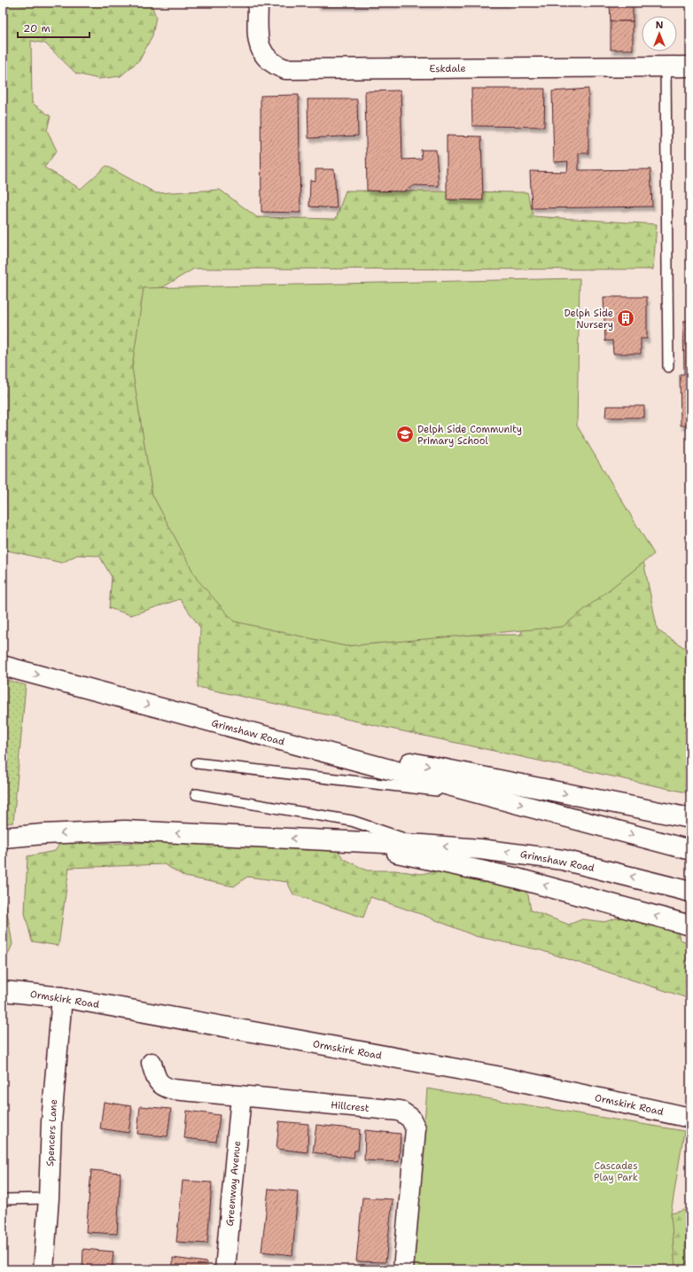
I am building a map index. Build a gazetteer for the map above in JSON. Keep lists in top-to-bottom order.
{
  "streets": {
    "main road": [
      "Eskdale",
      "Grimshaw Road",
      "Ormskirk Road",
      "Hillcrest",
      "Spencers Lane",
      "Greenway Avenue"
    ]
  },
  "crossings": [
    ["Ormskirk Road", "Spencers Lane"],
    ["Hillcrest", "Greenway Avenue"]
  ],
  "parks": ["Cascades Play Park"],
  "places": {
    "building": ["Delph Side Nursery"],
    "school or university": ["Delph Side Community Primary School"]
  },
  "scale_bar": "20 m",
  "north": "top"
}
